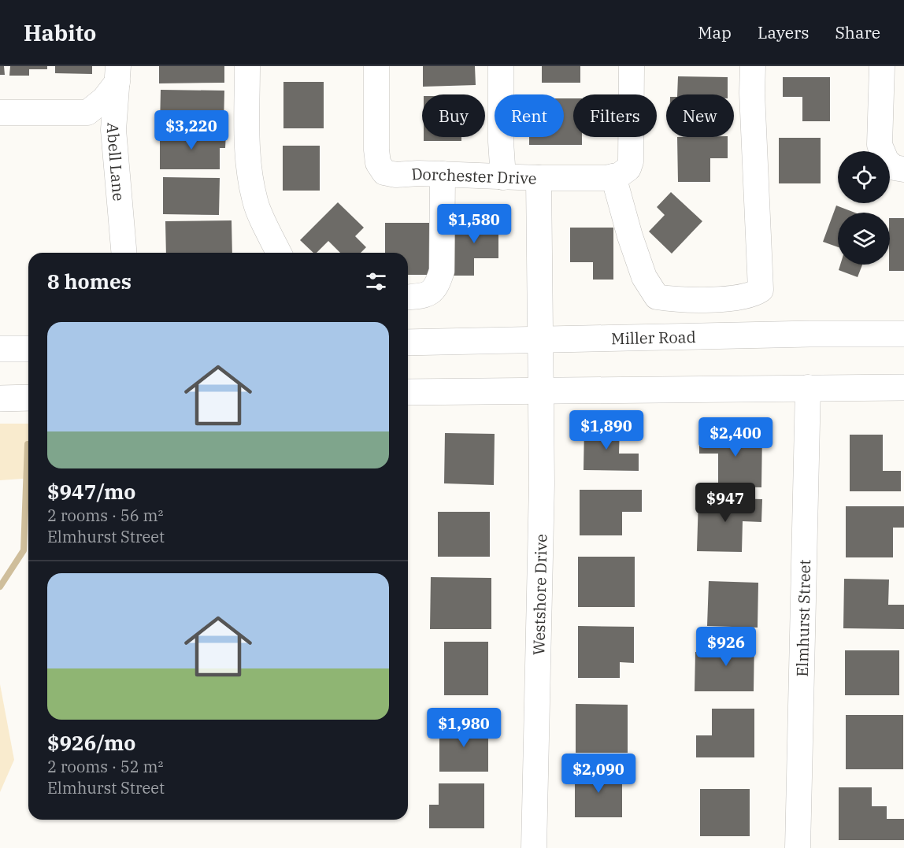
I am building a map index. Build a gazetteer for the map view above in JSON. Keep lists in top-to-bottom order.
{
  "streets": {
    "main road": ["Miller Road"],
    "street": [
      "Abell Lane",
      "Dorchester Drive",
      "Westshore Drive",
      "Elmhurst Street"
    ]
  },
  "crossings": [
    ["Dorchester Drive", "Miller Road"],
    ["Dorchester Drive", "Westshore Drive"],
    ["Miller Road", "Westshore Drive"]
  ],
  "page": {
    "header": "Habito",
    "nav": ["Map", "Layers", "Share"],
    "chip": [
      "Buy",
      "Rent",
      "Filters",
      "New"
    ],
    "price": [
      "$3,220",
      "$1,580",
      "$1,890",
      "$2,400",
      "$947",
      "$926",
      "$1,980",
      "$2,090"
    ],
    "heading": "8 homes",
    "list": [
      {
        "name": "$947/mo",
        "note": "2 rooms · 56 m² · Elmhurst Street"
      },
      {
        "name": "$926/mo",
        "note": "2 rooms · 52 m² · Elmhurst Street"
      }
    ]
  }
}
